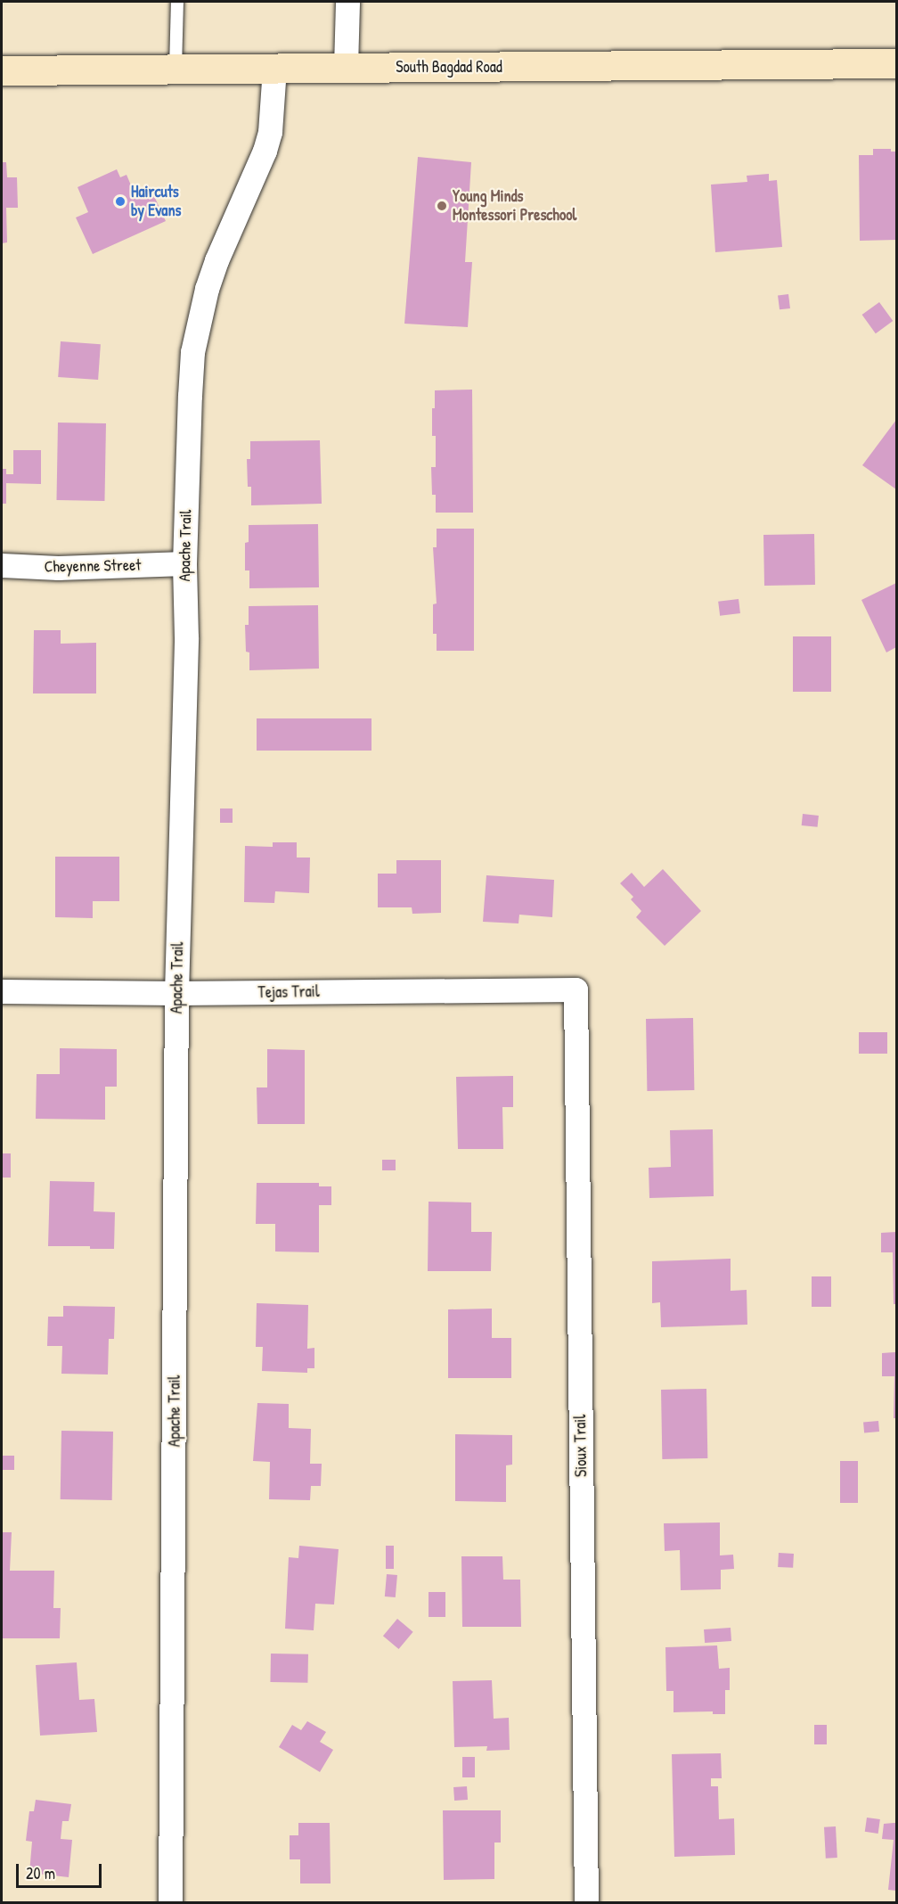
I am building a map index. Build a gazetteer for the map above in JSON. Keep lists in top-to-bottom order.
{
  "streets": {
    "main road": ["South Bagdad Road"],
    "street": [
      "Apache Trail",
      "Cheyenne Street",
      "Tejas Trail",
      "Sioux Trail"
    ]
  },
  "crossings": [
    ["South Bagdad Road", "Apache Trail"],
    ["Apache Trail", "Cheyenne Street"],
    ["Apache Trail", "Tejas Trail"],
    ["Tejas Trail", "Sioux Trail"]
  ],
  "places": ["Haircuts by Evans", "Young Minds Montessori Preschool"],
  "scale_bar": "20 m"
}
